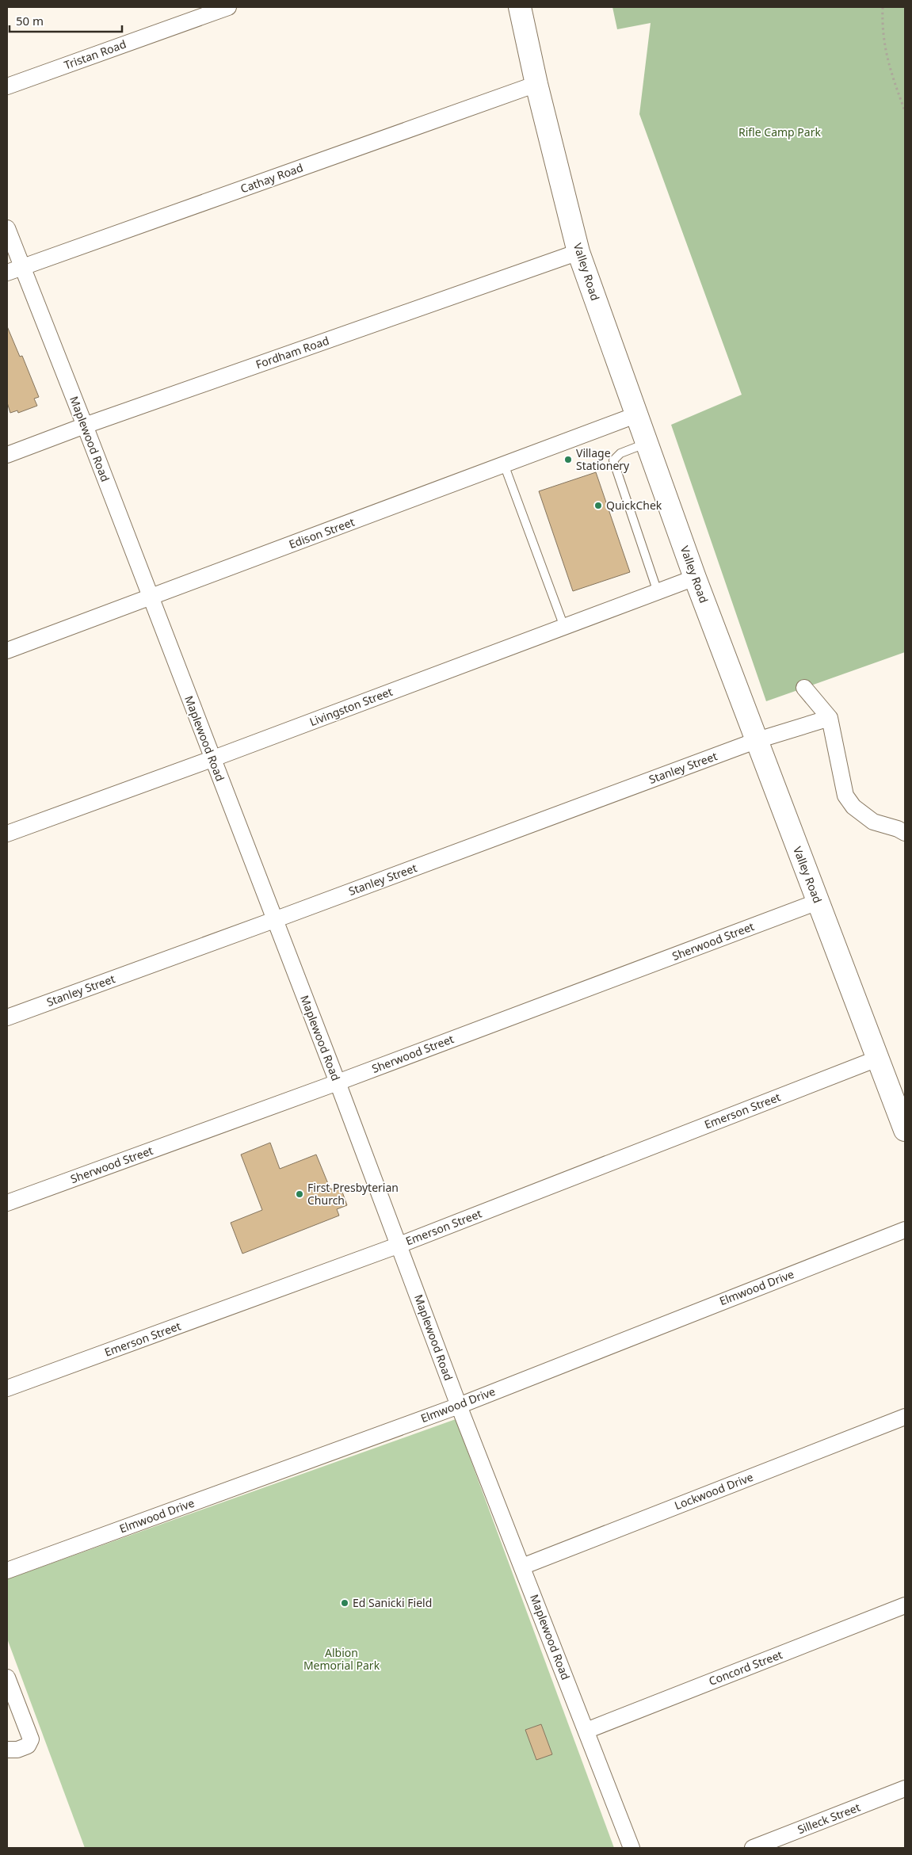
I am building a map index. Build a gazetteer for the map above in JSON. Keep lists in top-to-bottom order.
{
  "streets": {
    "main road": ["Valley Road"],
    "street": [
      "Tristan Road",
      "Cathay Road",
      "Fordham Road",
      "Maplewood Road",
      "Edison Street",
      "Livingston Street",
      "Stanley Street",
      "Sherwood Street",
      "Emerson Street",
      "Elmwood Drive",
      "Lockwood Drive",
      "Concord Street",
      "Silleck Street"
    ]
  },
  "crossings": [
    ["Cathay Road", "Valley Road"],
    ["Cathay Road", "Maplewood Road"],
    ["Valley Road", "Fordham Road"],
    ["Valley Road", "Edison Street"],
    ["Valley Road", "Livingston Street"],
    ["Valley Road", "Stanley Street"],
    ["Valley Road", "Sherwood Street"],
    ["Valley Road", "Emerson Street"],
    ["Fordham Road", "Maplewood Road"],
    ["Maplewood Road", "Edison Street"],
    ["Maplewood Road", "Livingston Street"],
    ["Maplewood Road", "Stanley Street"],
    ["Maplewood Road", "Sherwood Street"],
    ["Maplewood Road", "Emerson Street"],
    ["Maplewood Road", "Elmwood Drive"],
    ["Maplewood Road", "Lockwood Drive"],
    ["Maplewood Road", "Concord Street"]
  ],
  "parks": ["Rifle Camp Park", "Albion Memorial Park"],
  "places": [
    "Village Stationery",
    "QuickChek",
    "First Presbyterian Church",
    "Ed Sanicki Field"
  ],
  "scale_bar": "50 m"
}
